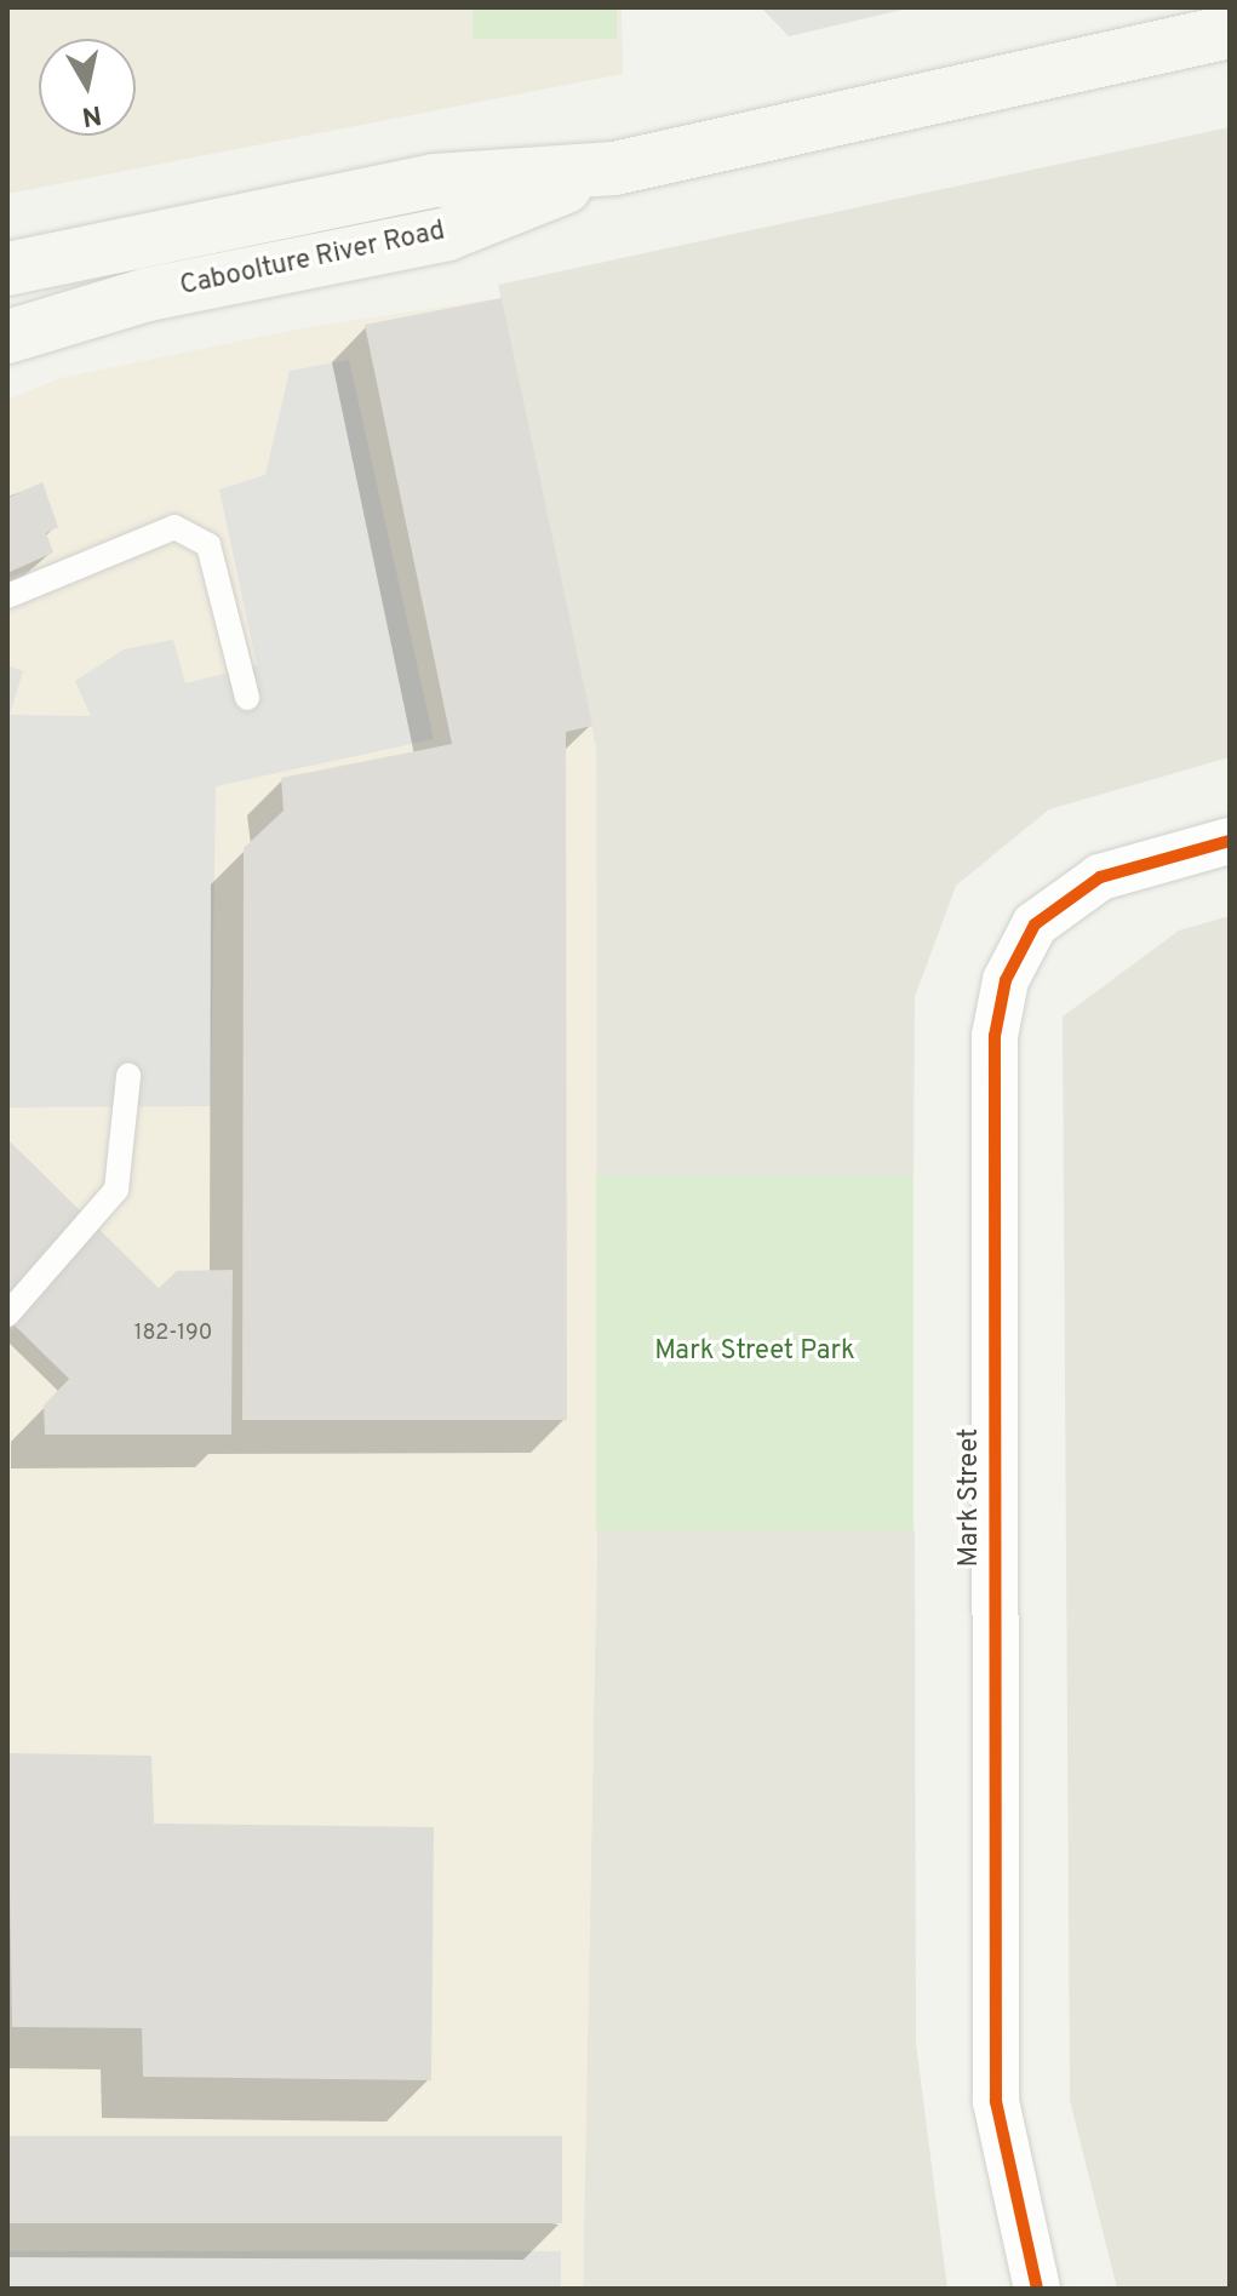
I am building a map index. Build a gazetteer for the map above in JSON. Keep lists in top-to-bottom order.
{
  "streets": {
    "main road": ["Caboolture River Road"],
    "street": ["Mark Street"]
  },
  "parks": ["Mark Street Park"],
  "house_numbers": ["182-190"],
  "north": "bottom"
}
